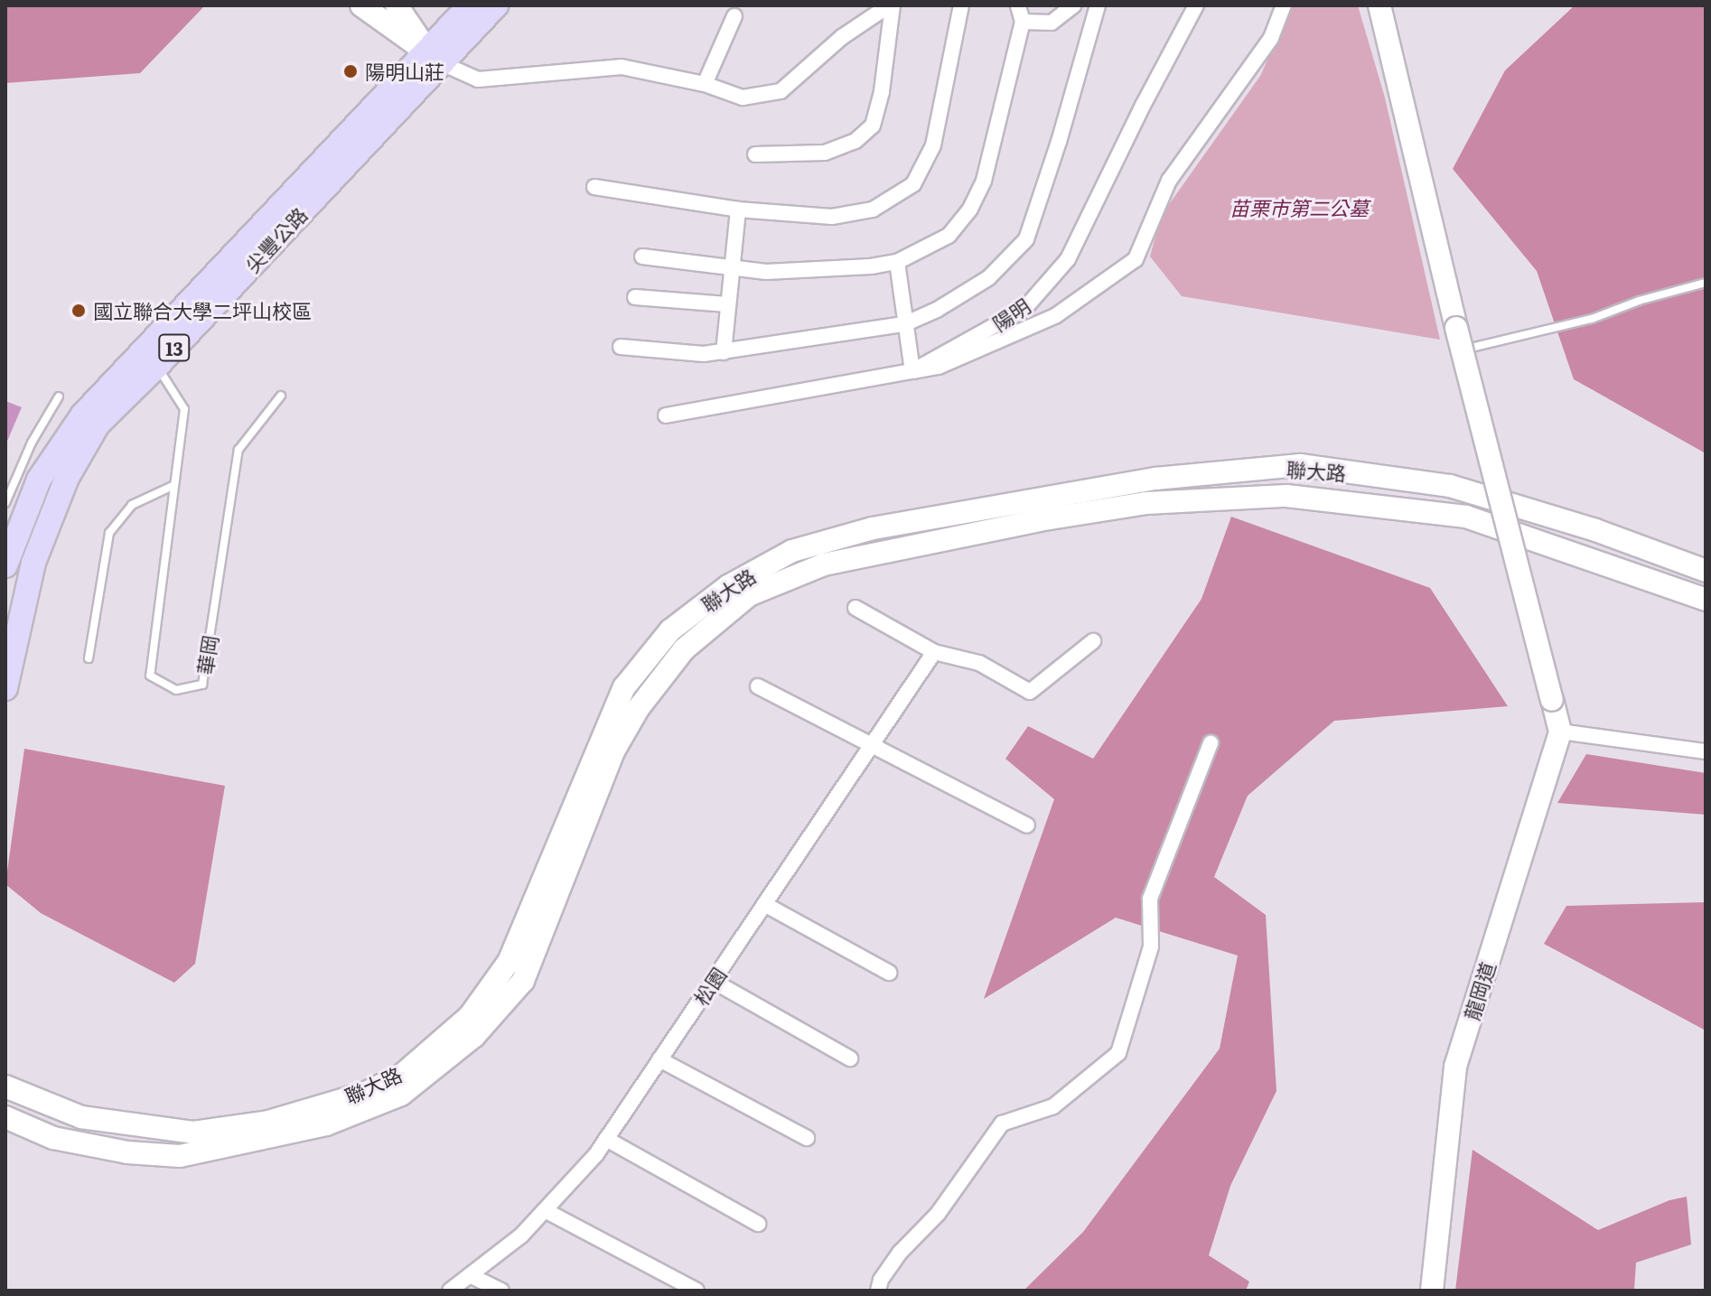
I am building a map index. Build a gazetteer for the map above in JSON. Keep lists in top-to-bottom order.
{
  "streets": {
    "main road": ["尖豐公路", "13"],
    "street": [
      "陽明",
      "聯大路",
      "松園",
      "龍岡道"
    ],
    "lane": ["華岡"]
  },
  "crossings": [
    ["尖豐公路", "華岡"]
  ],
  "parks": ["苗栗市第二公墓"],
  "places": ["陽明山莊", "國立聯合大學二坪山校區"]
}
